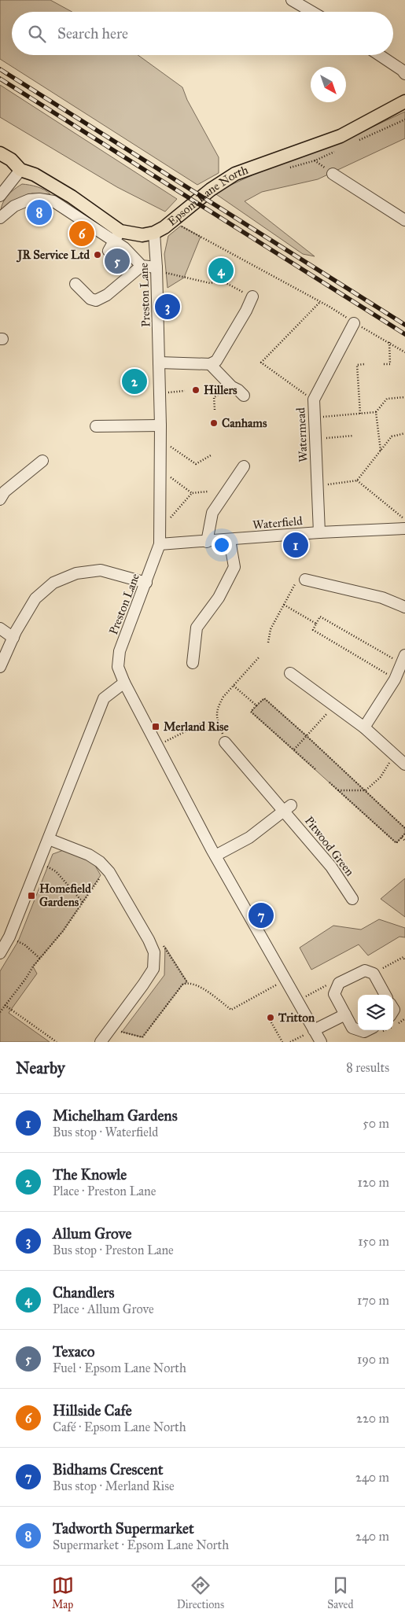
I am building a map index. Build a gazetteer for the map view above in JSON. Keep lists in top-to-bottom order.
{
  "streets": {
    "main road": ["Epsom Lane North"],
    "street": [
      "Preston Lane",
      "Watermead",
      "Waterfield",
      "Pitwood Green"
    ]
  },
  "crossings": [
    ["Epsom Lane North", "Preston Lane"],
    ["Preston Lane", "Waterfield"],
    ["Watermead", "Waterfield"]
  ],
  "places": {
    "other": [
      "JR Service Ltd",
      "Hillers",
      "Canhams",
      "Tritton"
    ],
    "transit": ["Merland Rise", "Homefield Gardens"]
  },
  "north": "bottom right",
  "page": {
    "search": "Search here",
    "pins": [
      "8",
      "6",
      "5",
      "4",
      "3",
      "2",
      "1",
      "7"
    ],
    "heading": ["Nearby", "8 results"],
    "list": [
      {
        "mark": "1",
        "name": "Michelham Gardens",
        "note": "Bus stop · Waterfield",
        "value": "50 m"
      },
      {
        "mark": "2",
        "name": "The Knowle",
        "note": "Place · Preston Lane",
        "value": "120 m"
      },
      {
        "mark": "3",
        "name": "Allum Grove",
        "note": "Bus stop · Preston Lane",
        "value": "150 m"
      },
      {
        "mark": "4",
        "name": "Chandlers",
        "note": "Place · Allum Grove",
        "value": "170 m"
      },
      {
        "mark": "5",
        "name": "Texaco",
        "note": "Fuel · Epsom Lane North",
        "value": "190 m"
      },
      {
        "mark": "6",
        "name": "Hillside Cafe",
        "note": "Café · Epsom Lane North",
        "value": "220 m"
      },
      {
        "mark": "7",
        "name": "Bidhams Crescent",
        "note": "Bus stop · Merland Rise",
        "value": "240 m"
      },
      {
        "mark": "8",
        "name": "Tadworth Supermarket",
        "note": "Supermarket · Epsom Lane North",
        "value": "240 m"
      }
    ],
    "nav": ["Map", "Directions", "Saved"]
  }
}
